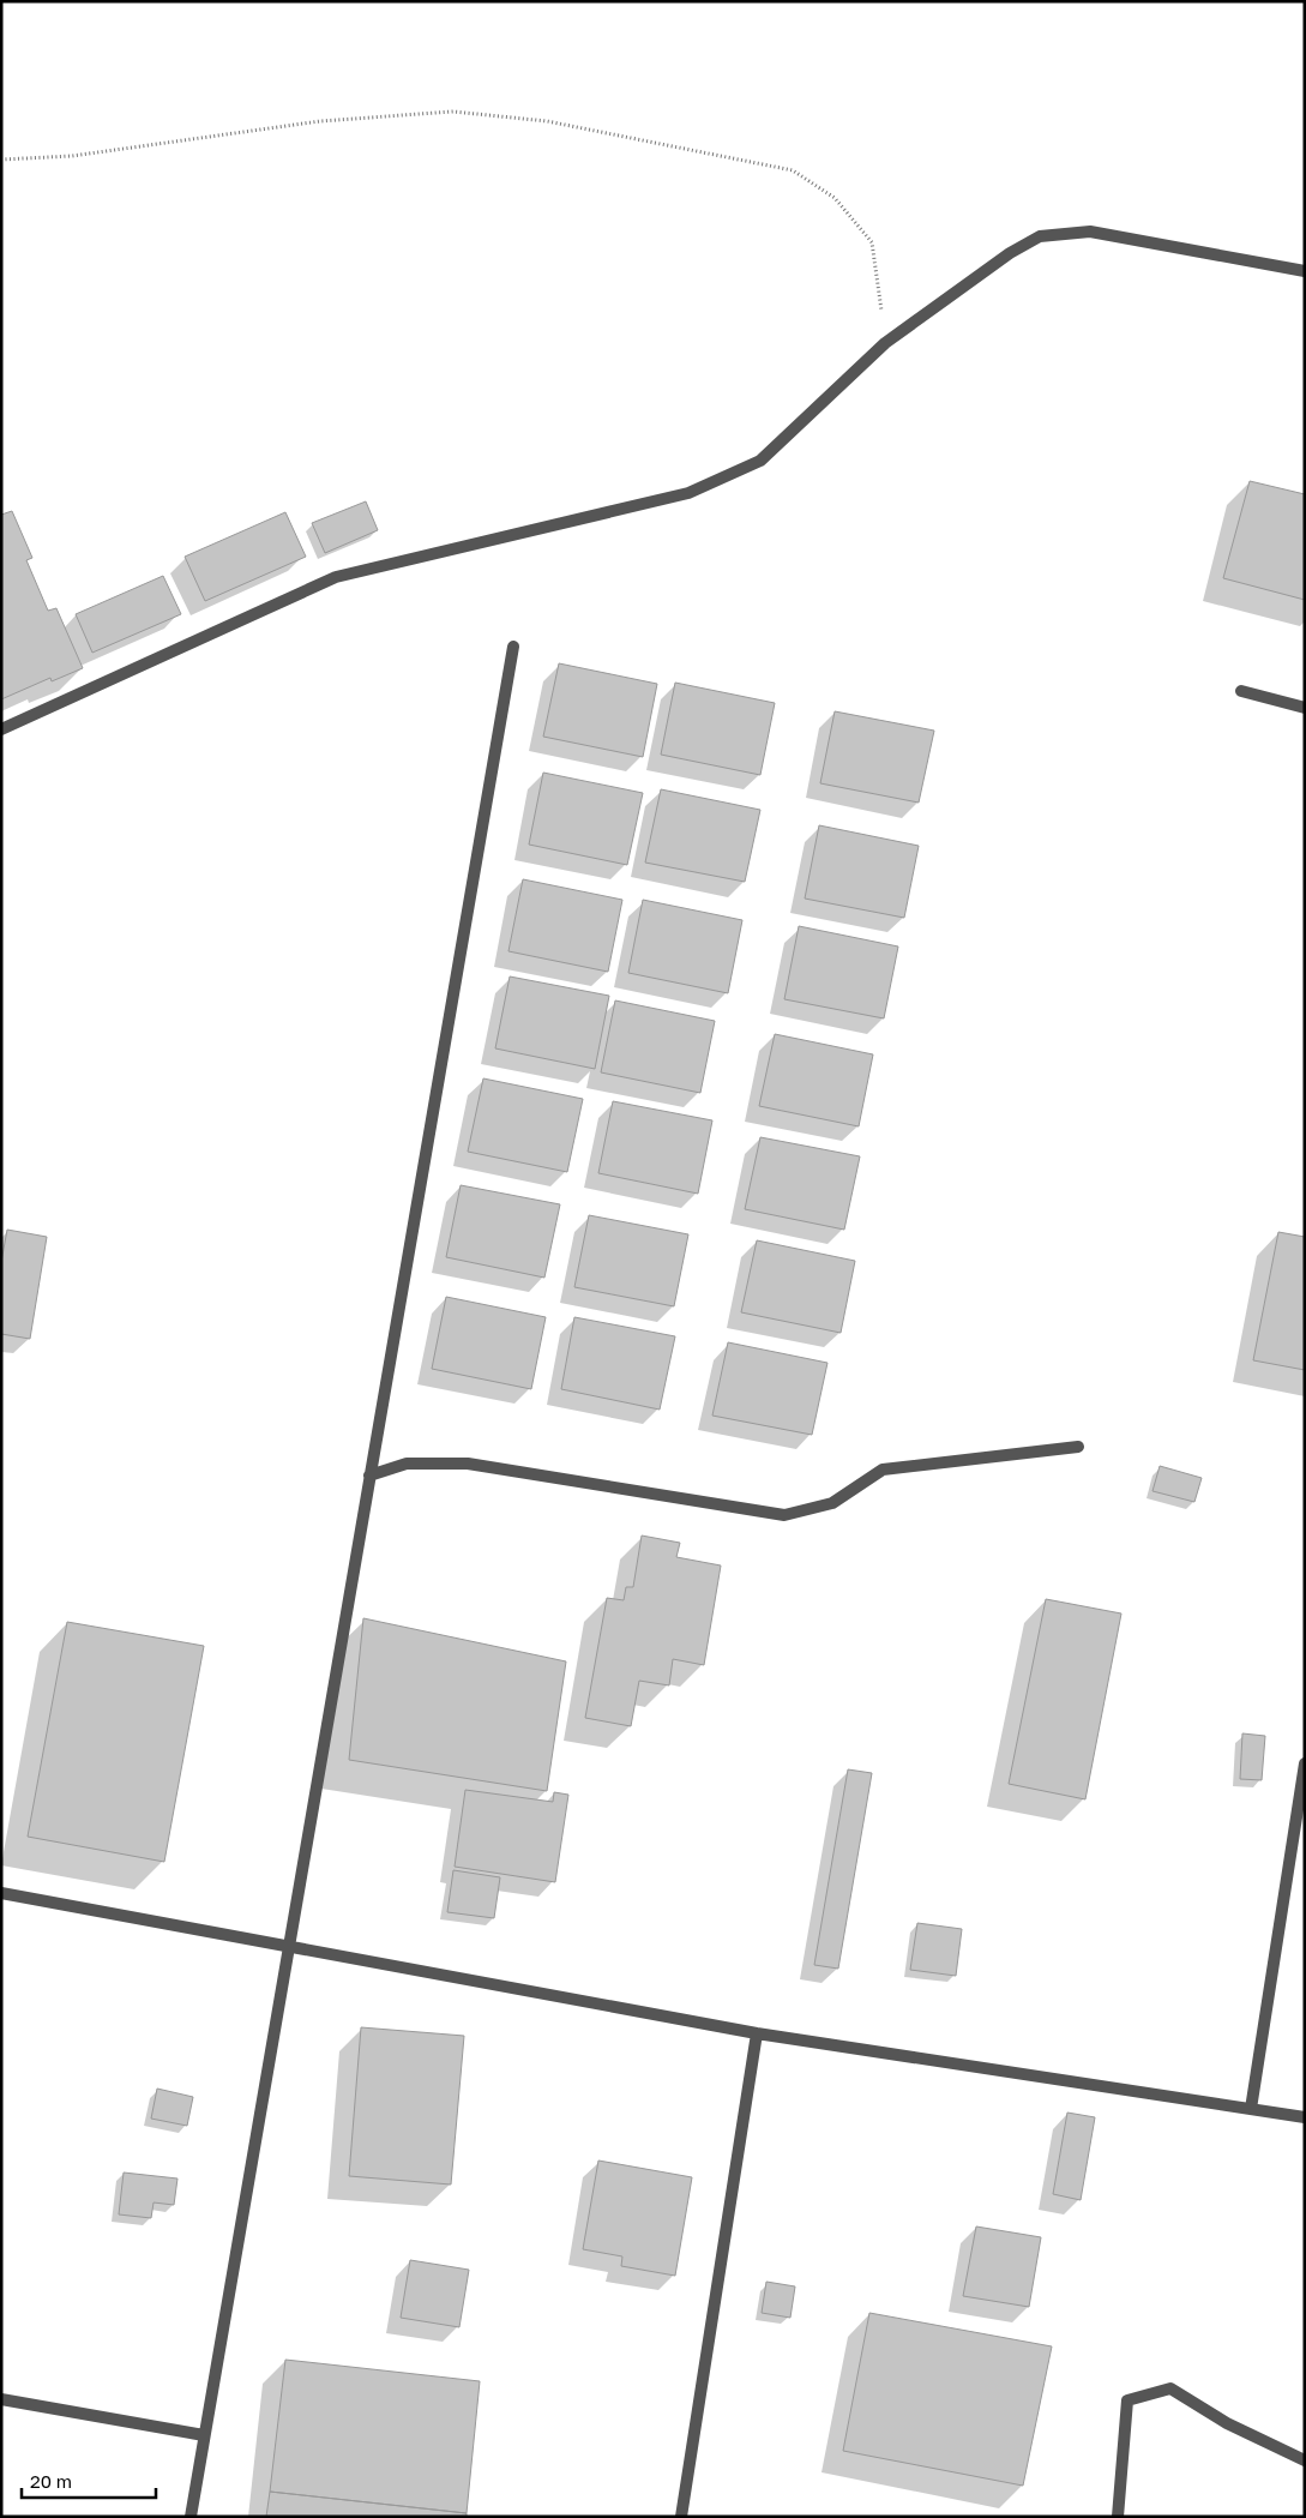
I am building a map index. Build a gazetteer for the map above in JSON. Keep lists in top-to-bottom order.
{
  "scale_bar": "20 m"
}
